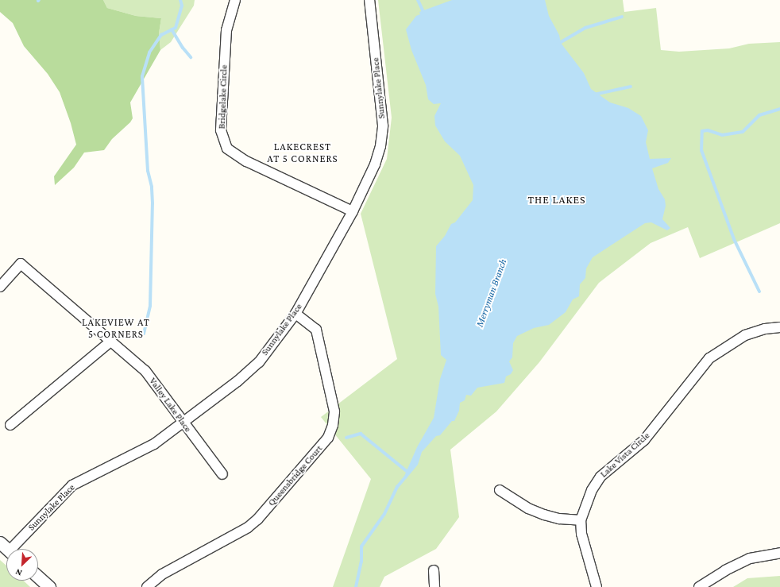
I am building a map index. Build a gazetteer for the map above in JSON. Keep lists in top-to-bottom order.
{
  "streets": {
    "street": [
      "Sunnylake Place",
      "Bridgelake Circle",
      "Valley Lake Place",
      "Lake Vista Circle",
      "Queensbridge Court"
    ]
  },
  "crossings": [
    ["Sunnylake Place", "Bridgelake Circle"],
    ["Sunnylake Place", "Valley Lake Place"],
    ["Sunnylake Place", "Queensbridge Court"]
  ],
  "districts": ["LAKECREST AT 5 CORNERS", "THE LAKES", "LAKEVIEW AT 5 CORNERS"],
  "water": ["Merryman Branch"],
  "north": "bottom left"
}
